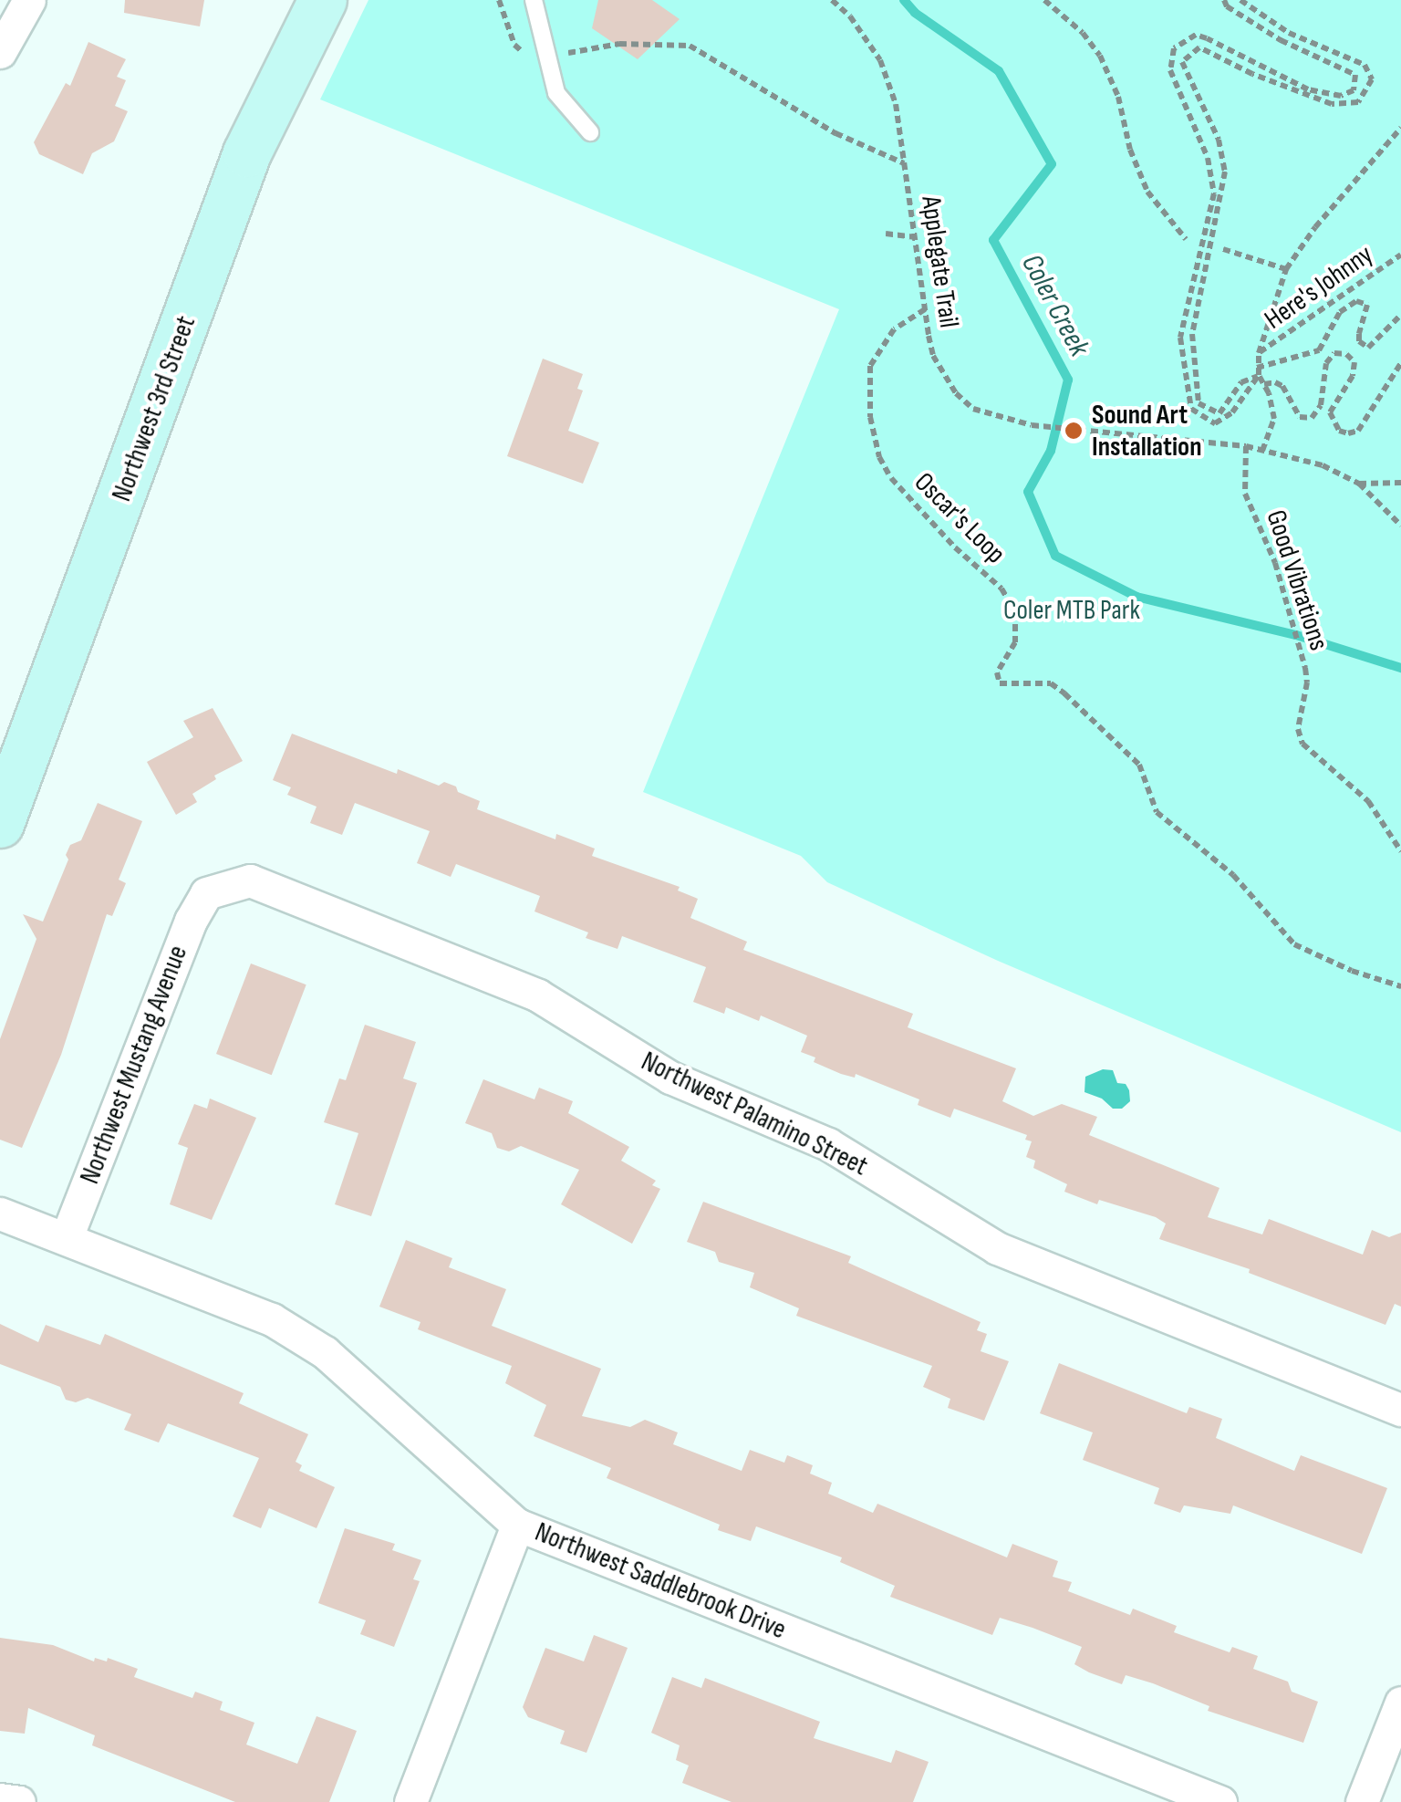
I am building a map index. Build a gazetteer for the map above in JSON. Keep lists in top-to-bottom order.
{
  "streets": {
    "street": [
      "Northwest 3rd Street",
      "Northwest Mustang Avenue",
      "Northwest Palamino Street",
      "Northwest Saddlebrook Drive"
    ],
    "path": [
      "Applegate Trail",
      "Here's Johnny",
      "Oscar's Loop",
      "Good Vibrations"
    ]
  },
  "crossings": [
    ["Applegate Trail", "Oscar's Loop"],
    ["Applegate Trail", "Good Vibrations"],
    ["Northwest Mustang Avenue", "Northwest Palamino Street"],
    ["Northwest Mustang Avenue", "Northwest Saddlebrook Drive"]
  ],
  "water": ["Coler Creek"],
  "parks": ["Coler MTB Park"],
  "places": ["Sound Art Installation"]
}
